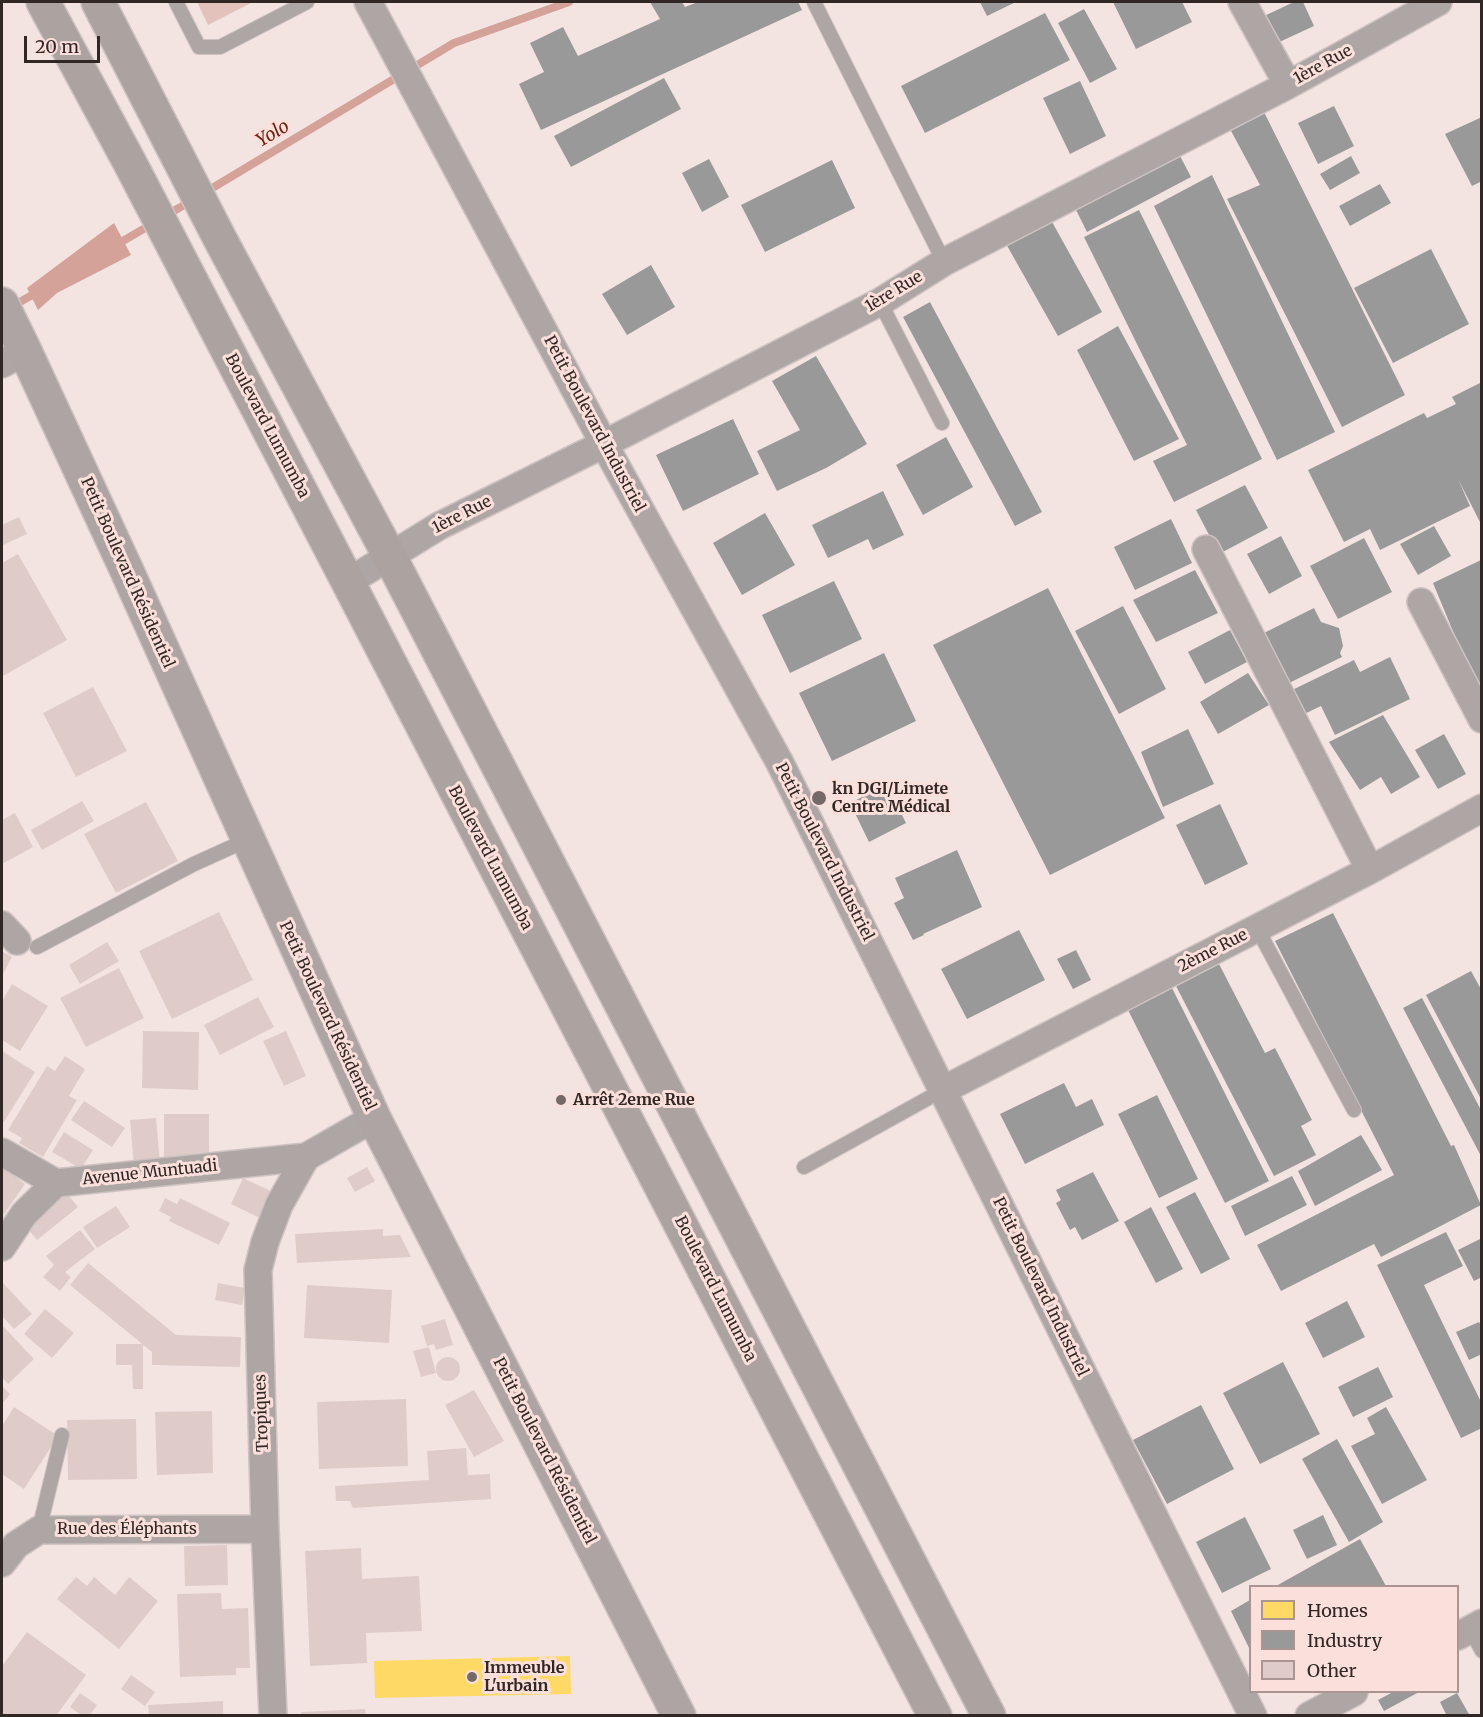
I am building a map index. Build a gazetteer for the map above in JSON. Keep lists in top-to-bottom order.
{
  "streets": {
    "highway": ["Boulevard Lumumba"],
    "street": [
      "1ère Rue",
      "Petit Boulevard Industriel",
      "Petit Boulevard Résidentiel",
      "2ème Rue",
      "Avenue Muntuadi",
      "Tropiques",
      "Rue des Éléphants"
    ]
  },
  "crossings": [
    ["1ère Rue", "Petit Boulevard Industriel"],
    ["1ère Rue", "Boulevard Lumumba"],
    ["Petit Boulevard Industriel", "2ème Rue"],
    ["Avenue Muntuadi", "Tropiques"],
    ["Tropiques", "Rue des Éléphants"]
  ],
  "water": ["Yolo"],
  "places": ["kn DGI/Limete Centre Médical", "Arrêt 2eme Rue", "Immeuble L'urbain"],
  "legend": ["Homes", "Industry", "Other"],
  "scale_bar": "20 m"
}
